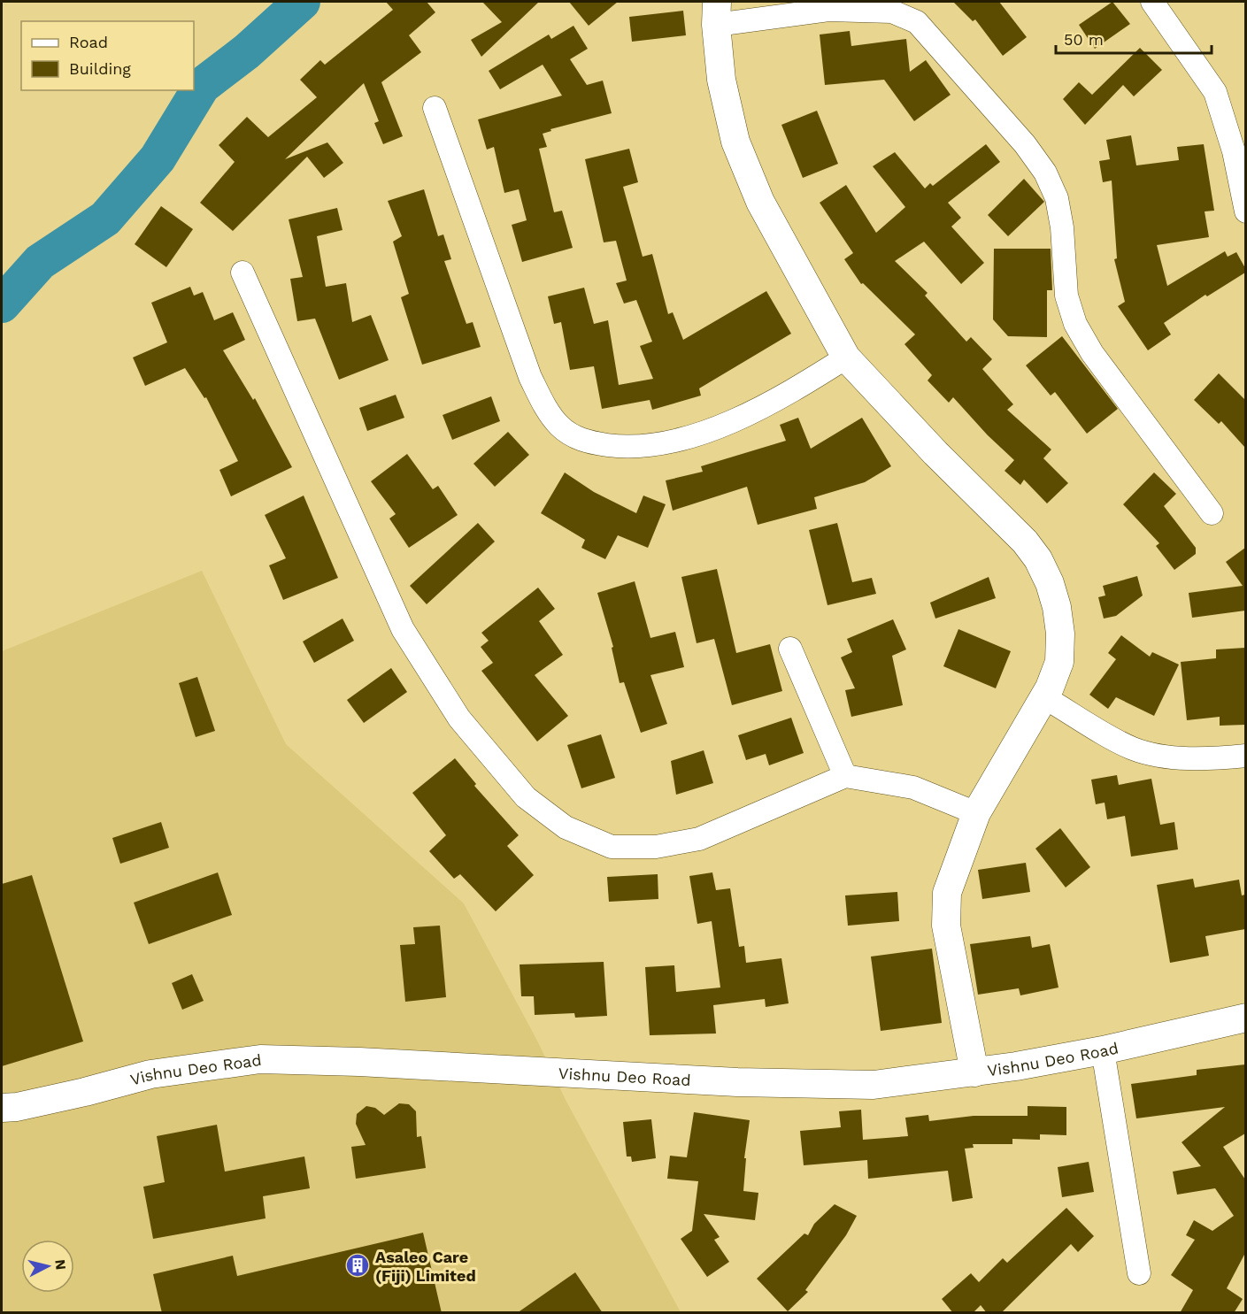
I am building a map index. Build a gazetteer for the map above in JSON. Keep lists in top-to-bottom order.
{
  "streets": {
    "street": ["Vishnu Deo Road"]
  },
  "places": {
    "building": ["Asaleo Care (Fiji) Limited"]
  },
  "legend": ["Road", "Building"],
  "scale_bar": "50 m",
  "north": "right"
}
